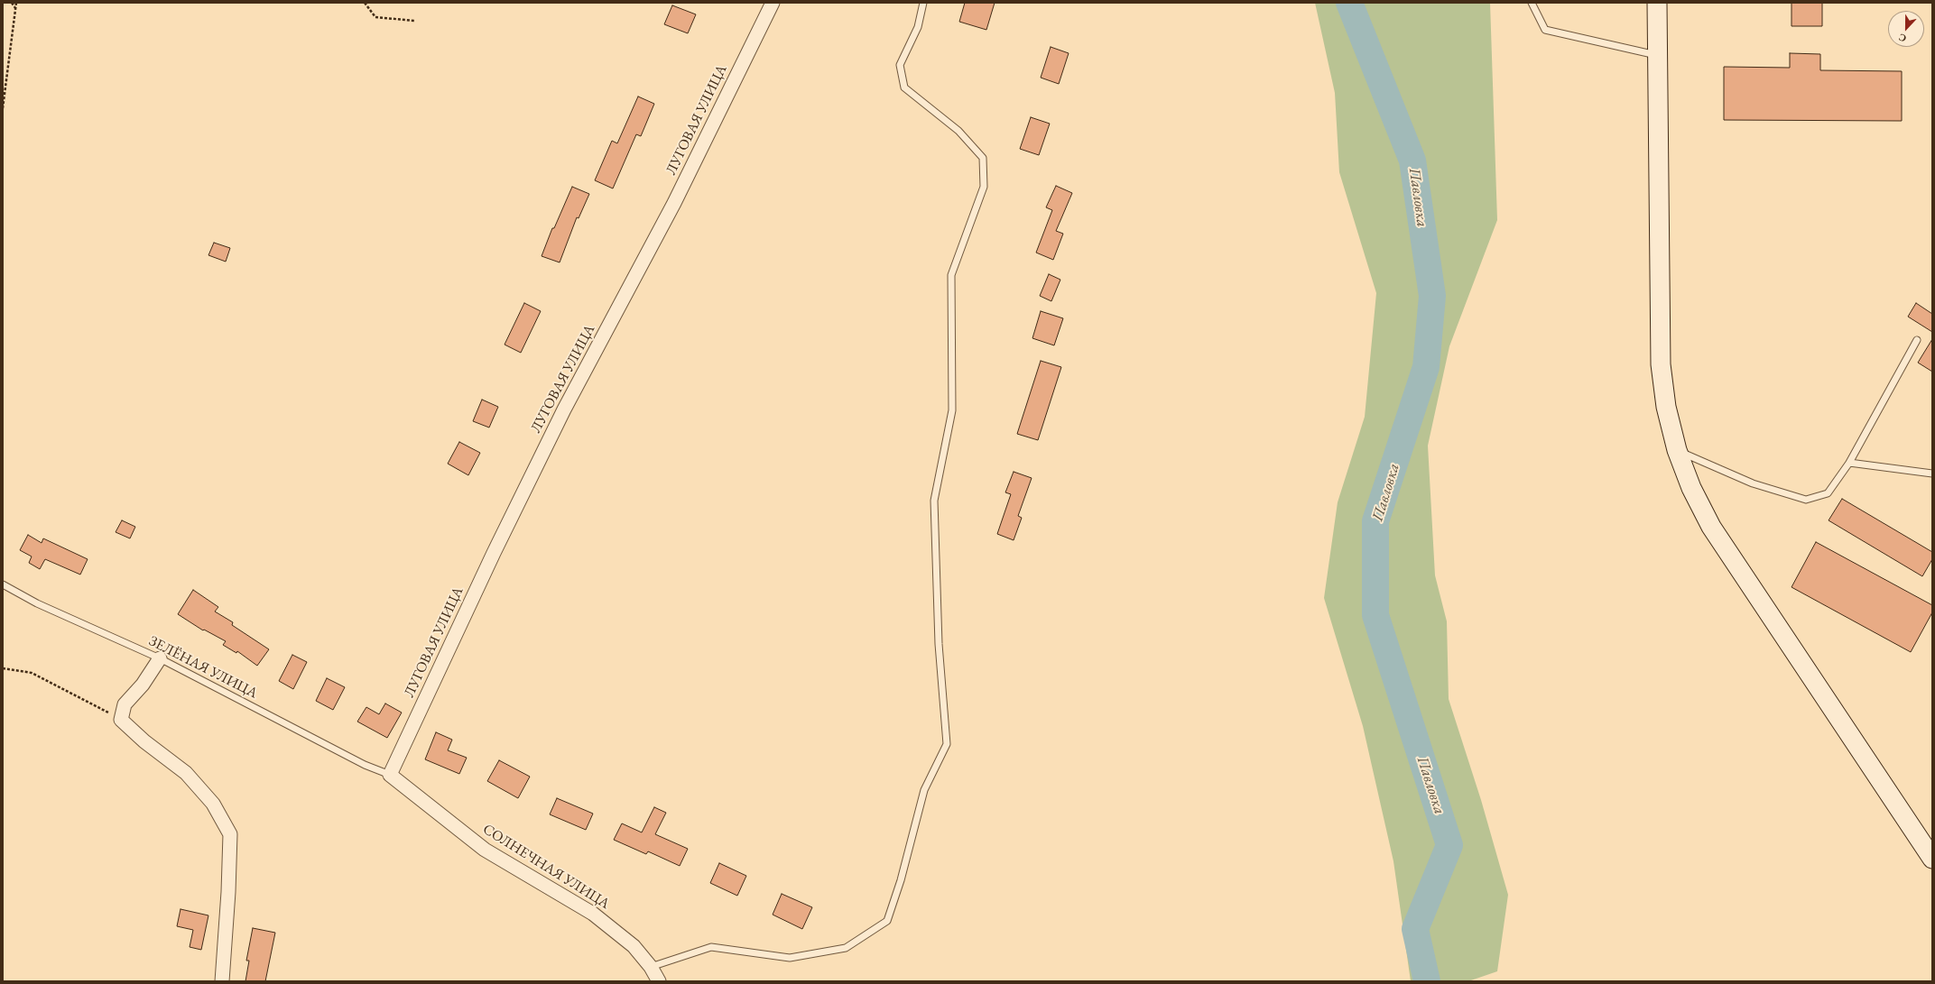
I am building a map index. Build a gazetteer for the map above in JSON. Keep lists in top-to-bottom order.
{
  "streets": {
    "street": ["ЛУГОВАЯ УЛИЦА", "СОЛНЕЧНАЯ УЛИЦА"],
    "lane": ["ЗЕЛЁНАЯ УЛИЦА"]
  },
  "crossings": [
    ["ЛУГОВАЯ УЛИЦА", "ЗЕЛЁНАЯ УЛИЦА"],
    ["ЛУГОВАЯ УЛИЦА", "СОЛНЕЧНАЯ УЛИЦА"],
    ["ЗЕЛЁНАЯ УЛИЦА", "СОЛНЕЧНАЯ УЛИЦА"]
  ],
  "water": ["Павловка"],
  "north": "bottom"
}
